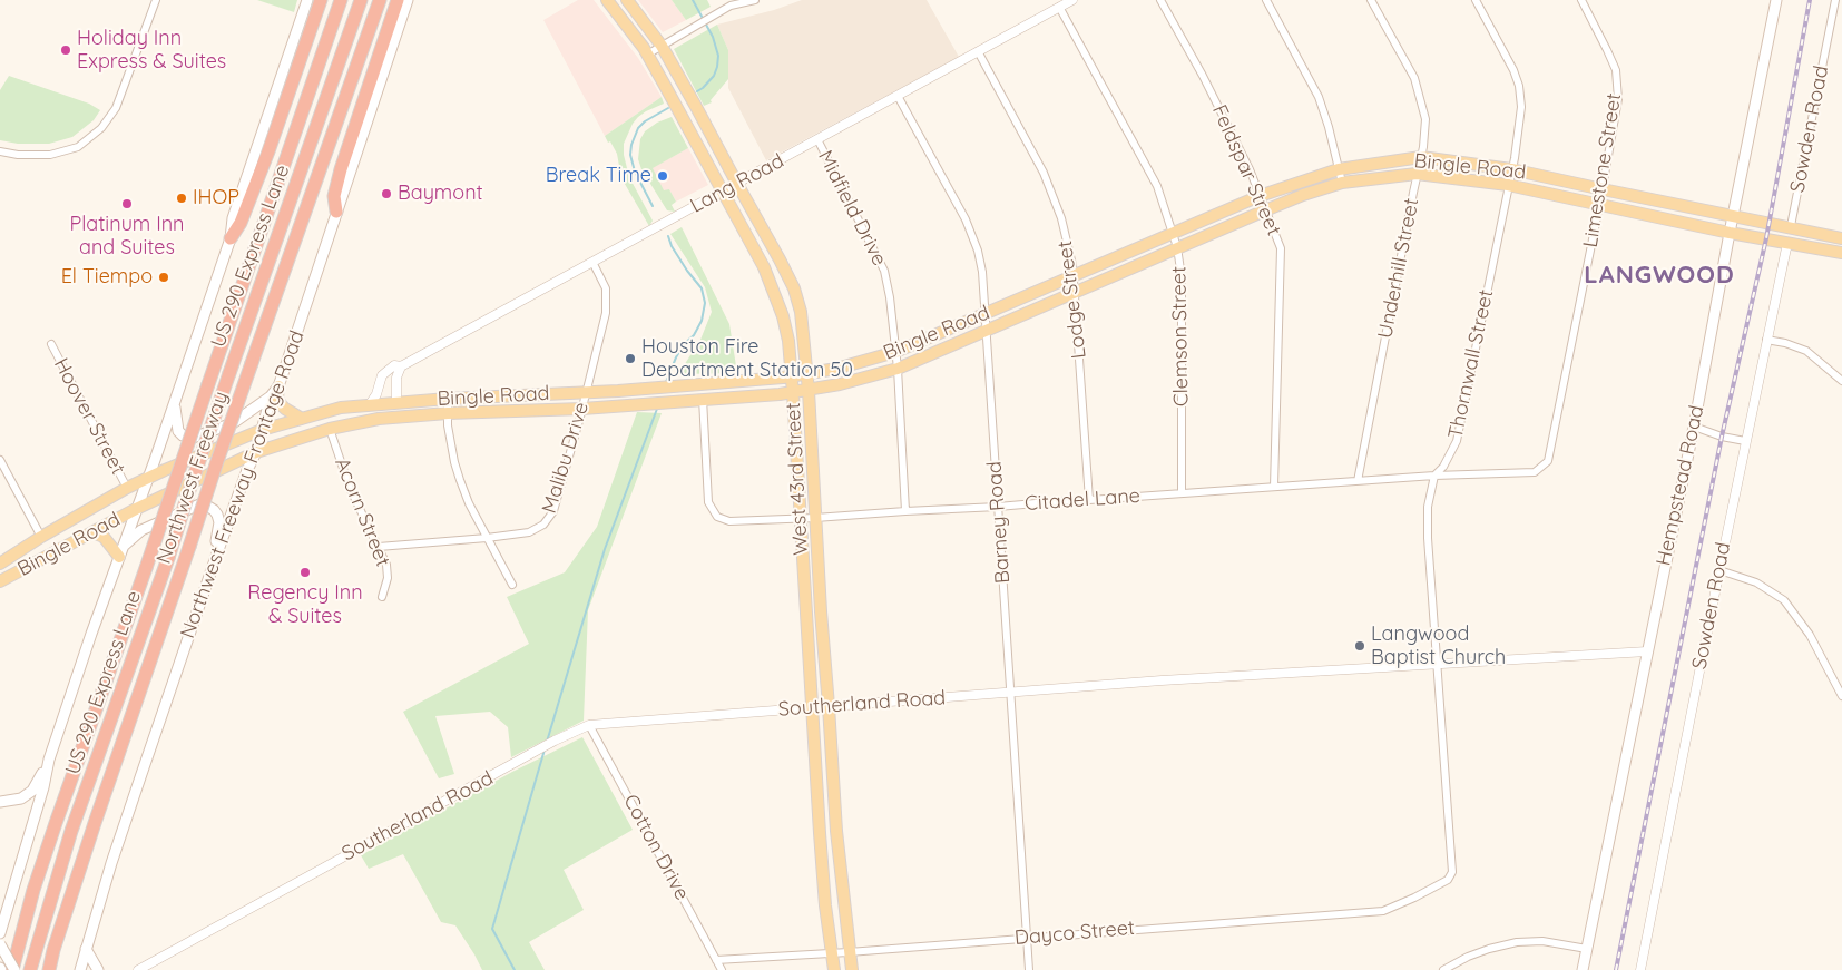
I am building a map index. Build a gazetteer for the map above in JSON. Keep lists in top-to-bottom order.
{
  "streets": {
    "highway": ["US 290 Express Lane", "Northwest Freeway"],
    "main road": [
      "Bingle Road",
      "West 43rd Street",
      "Northwest Freeway Frontage Road",
      "Hempstead Road"
    ],
    "street": [
      "Sowden Road",
      "Feldspar Street",
      "Limestone Street",
      "Lang Road",
      "Midfield Drive",
      "Underhill Street",
      "Lodge Street",
      "Clemson Street",
      "Thornwall Street",
      "Hoover Street",
      "Malibu Drive",
      "Citadel Lane",
      "Acorn Street",
      "Barney Road",
      "Southerland Road",
      "Cotton Drive",
      "Dayco Street"
    ]
  },
  "crossings": [
    ["Sowden Road", "Bingle Road"],
    ["Bingle Road", "Feldspar Street"],
    ["Bingle Road", "Limestone Street"],
    ["Bingle Road", "Lang Road"],
    ["Bingle Road", "Midfield Drive"],
    ["Bingle Road", "Underhill Street"],
    ["Bingle Road", "Lodge Street"],
    ["Bingle Road", "Clemson Street"],
    ["Bingle Road", "Thornwall Street"],
    ["Bingle Road", "Hoover Street"],
    ["Bingle Road", "Malibu Drive"],
    ["Bingle Road", "West 43rd Street"],
    ["Bingle Road", "Northwest Freeway Frontage Road"],
    ["Bingle Road", "Hempstead Road"],
    ["Bingle Road", "Citadel Lane"],
    ["Bingle Road", "Acorn Street"],
    ["Bingle Road", "Barney Road"],
    ["Feldspar Street", "Citadel Lane"],
    ["Limestone Street", "Thornwall Street"],
    ["Limestone Street", "Citadel Lane"],
    ["Lang Road", "Midfield Drive"],
    ["Lang Road", "Lodge Street"],
    ["Lang Road", "Clemson Street"],
    ["Lang Road", "Malibu Drive"],
    ["Lang Road", "West 43rd Street"],
    ["Lang Road", "Barney Road"],
    ["Midfield Drive", "Citadel Lane"],
    ["Underhill Street", "Citadel Lane"],
    ["Lodge Street", "Citadel Lane"],
    ["Clemson Street", "Citadel Lane"],
    ["Thornwall Street", "Citadel Lane"],
    ["Thornwall Street", "Southerland Road"],
    ["Thornwall Street", "Dayco Street"],
    ["Malibu Drive", "Acorn Street"],
    ["West 43rd Street", "Citadel Lane"],
    ["West 43rd Street", "Southerland Road"],
    ["West 43rd Street", "Dayco Street"],
    ["Hempstead Road", "Southerland Road"],
    ["Citadel Lane", "Barney Road"],
    ["Barney Road", "Southerland Road"],
    ["Barney Road", "Dayco Street"],
    ["Southerland Road", "Cotton Drive"],
    ["Cotton Drive", "Dayco Street"]
  ],
  "districts": ["LANGWOOD"],
  "places": [
    "Holiday Inn Express & Suites",
    "Break Time",
    "Baymont",
    "IHOP",
    "Platinum Inn and Suites",
    "El Tiempo",
    "Houston Fire Department Station 50",
    "Regency Inn & Suites",
    "Langwood Baptist Church"
  ]
}
